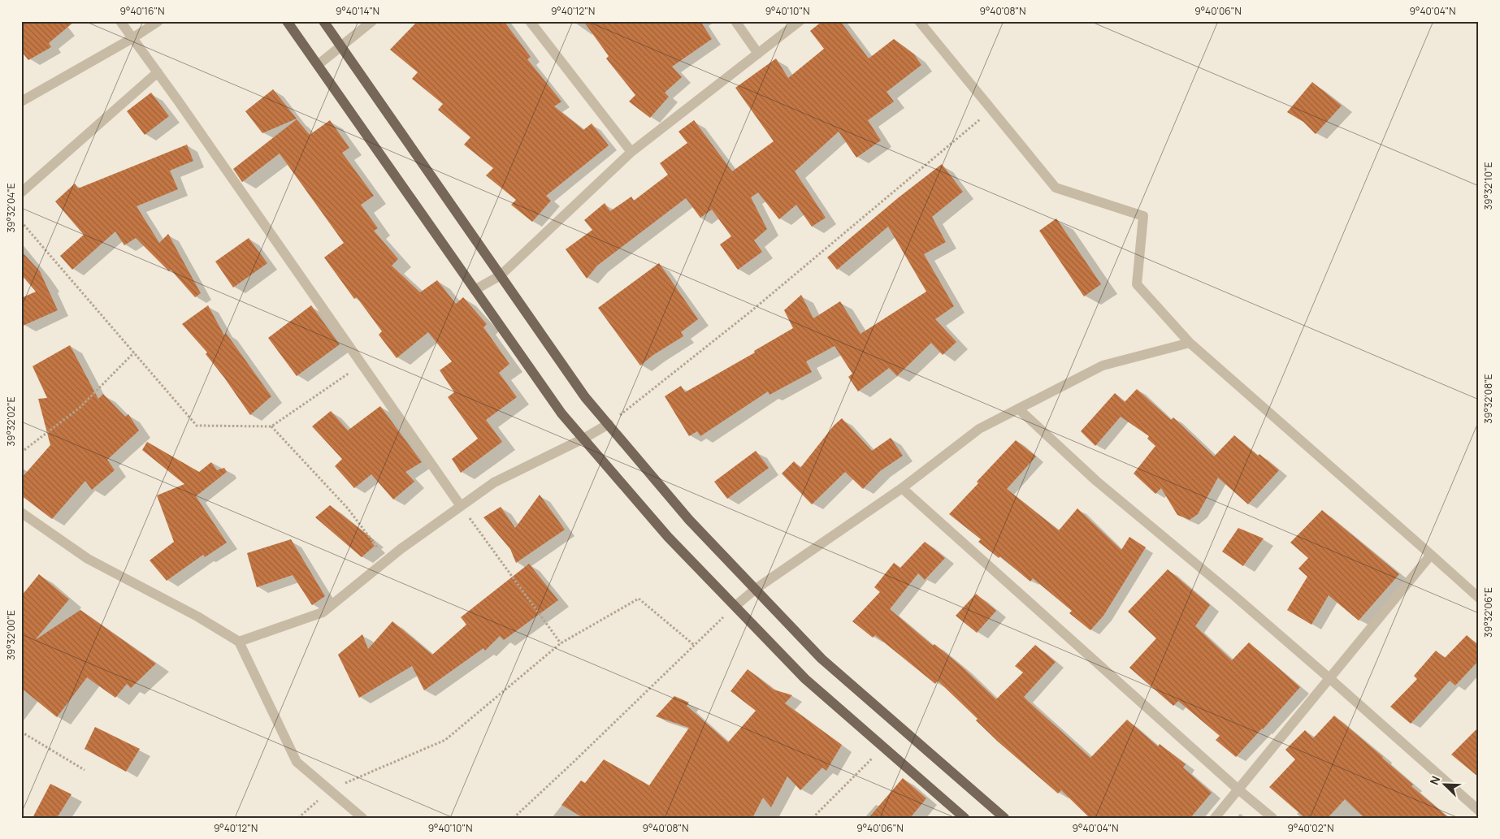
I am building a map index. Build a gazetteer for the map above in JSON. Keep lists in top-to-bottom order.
{
  "north": "top left",
  "coordinates": [
    "9°40'16\"N",
    "9°40'14\"N",
    "9°40'12\"N",
    "9°40'10\"N",
    "9°40'08\"N",
    "9°40'06\"N",
    "9°40'04\"N",
    "39°32'10\"E",
    "39°32'04\"E",
    "39°32'08\"E",
    "39°32'02\"E",
    "39°32'06\"E",
    "39°32'00\"E",
    "9°40'02\"N"
  ]
}
